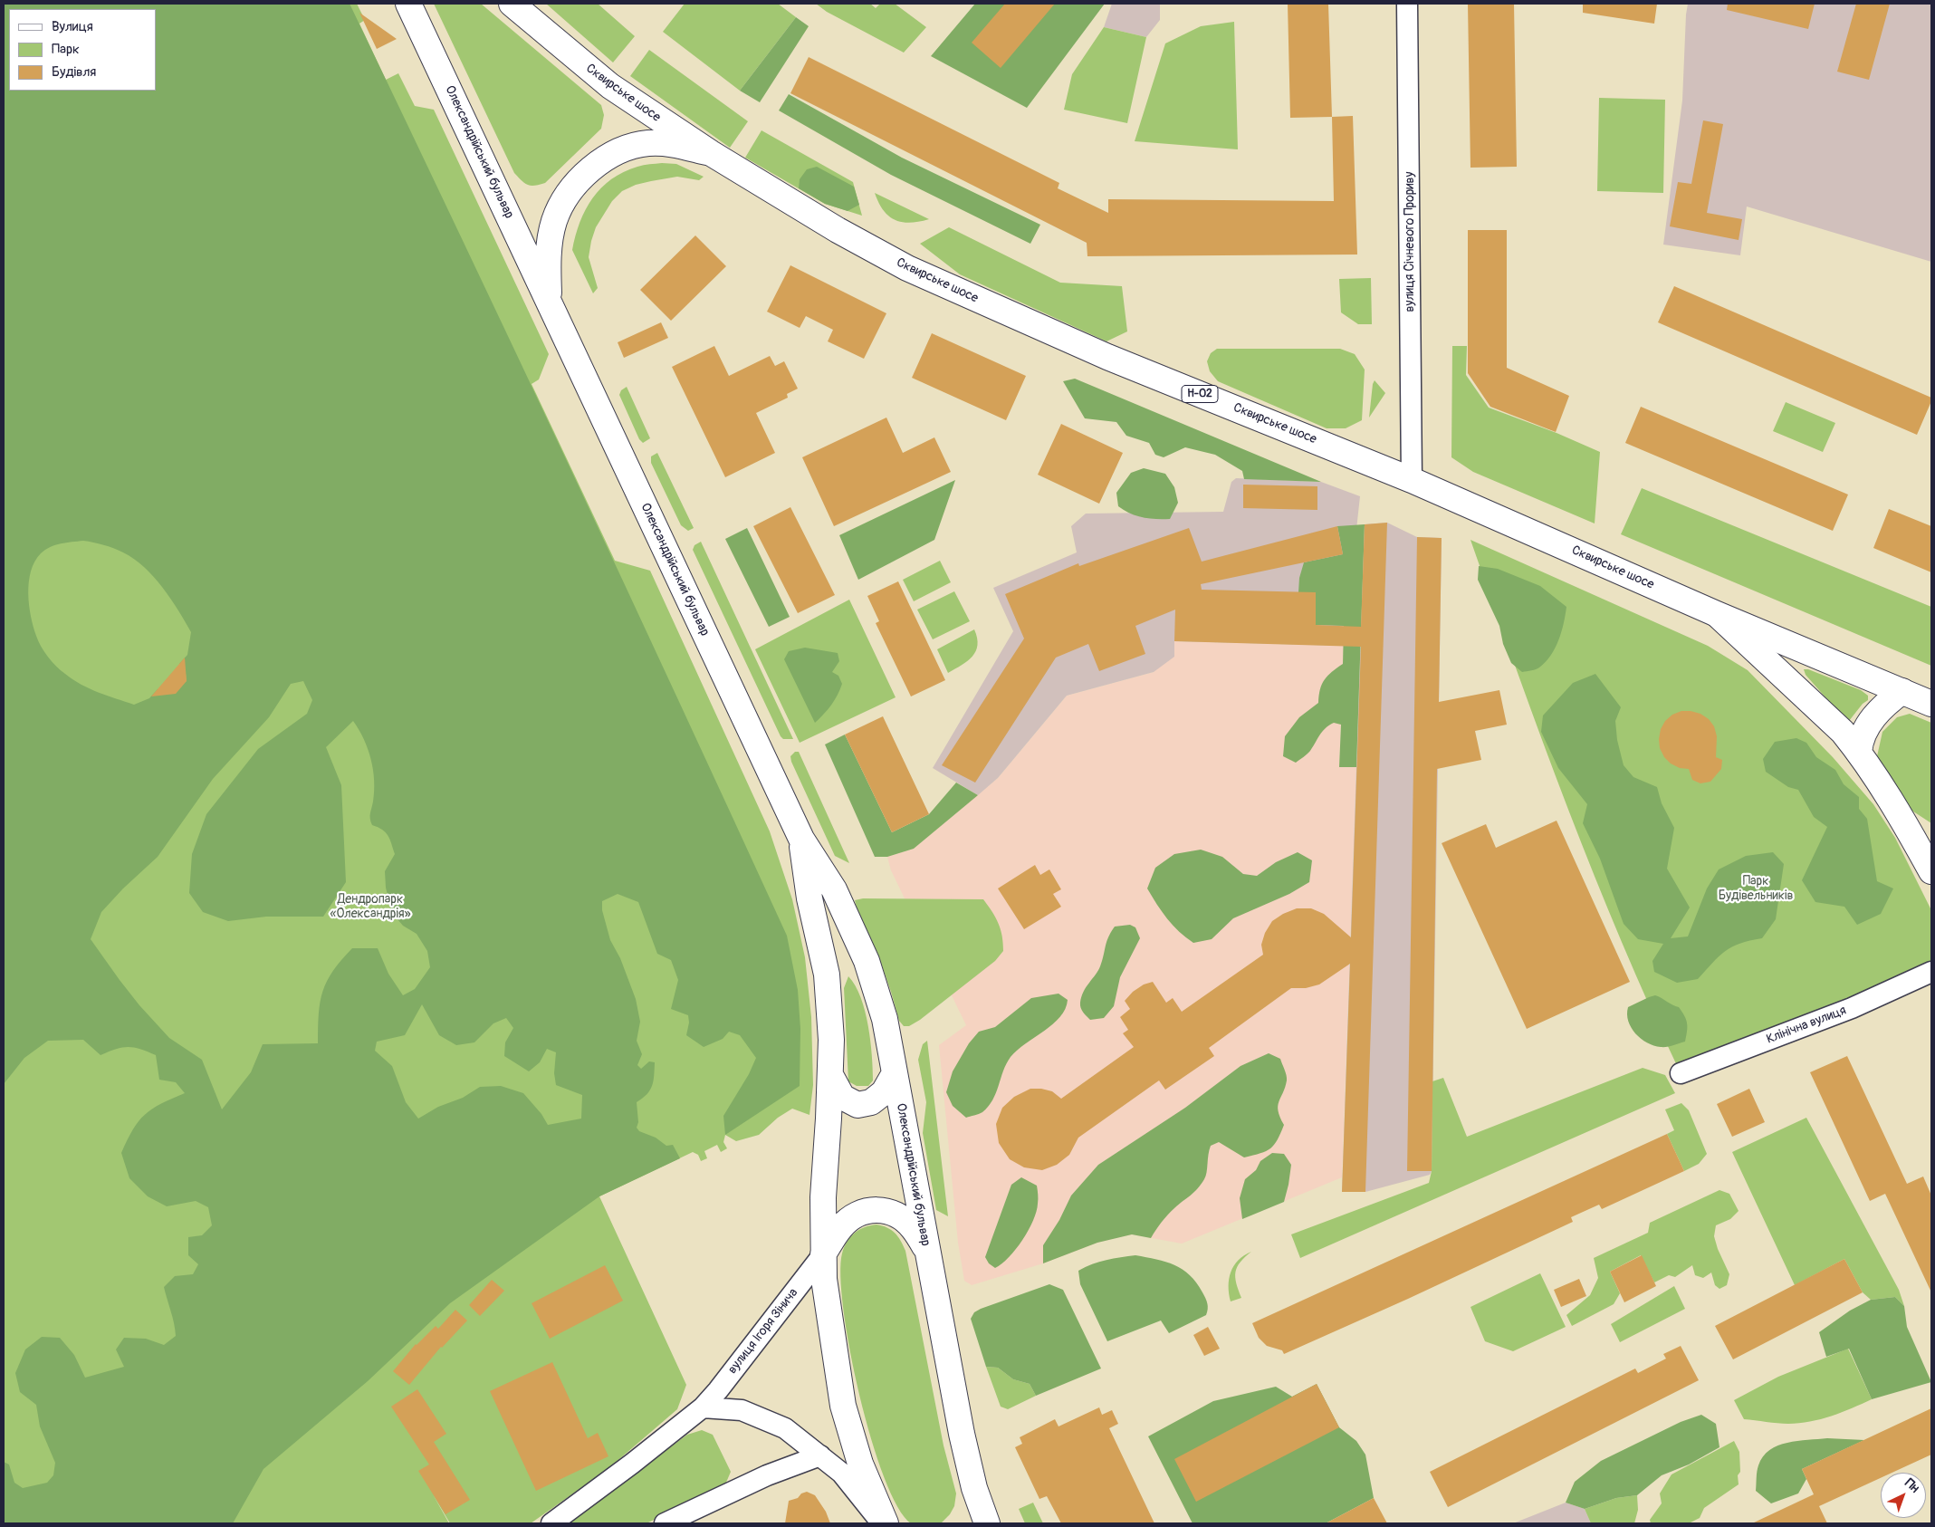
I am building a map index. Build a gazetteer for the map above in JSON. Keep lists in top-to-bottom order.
{
  "streets": {
    "main road": ["Сквирське шосе", "Олександрійський бульвар", "Н-02"],
    "street": ["вулиця Січневого Прориву", "Клінічна вулиця", "вулиця Ігоря Зінича"]
  },
  "crossings": [
    ["Сквирське шосе", "Олександрійський бульвар"],
    ["Сквирське шосе", "вулиця Січневого Прориву"],
    ["Олександрійський бульвар", "вулиця Ігоря Зінича"]
  ],
  "parks": ["Парк Будівельників", "Дендропарк «Олександрія»"],
  "legend": ["Вулиця", "Парк", "Будівля"],
  "north": "top right"
}
